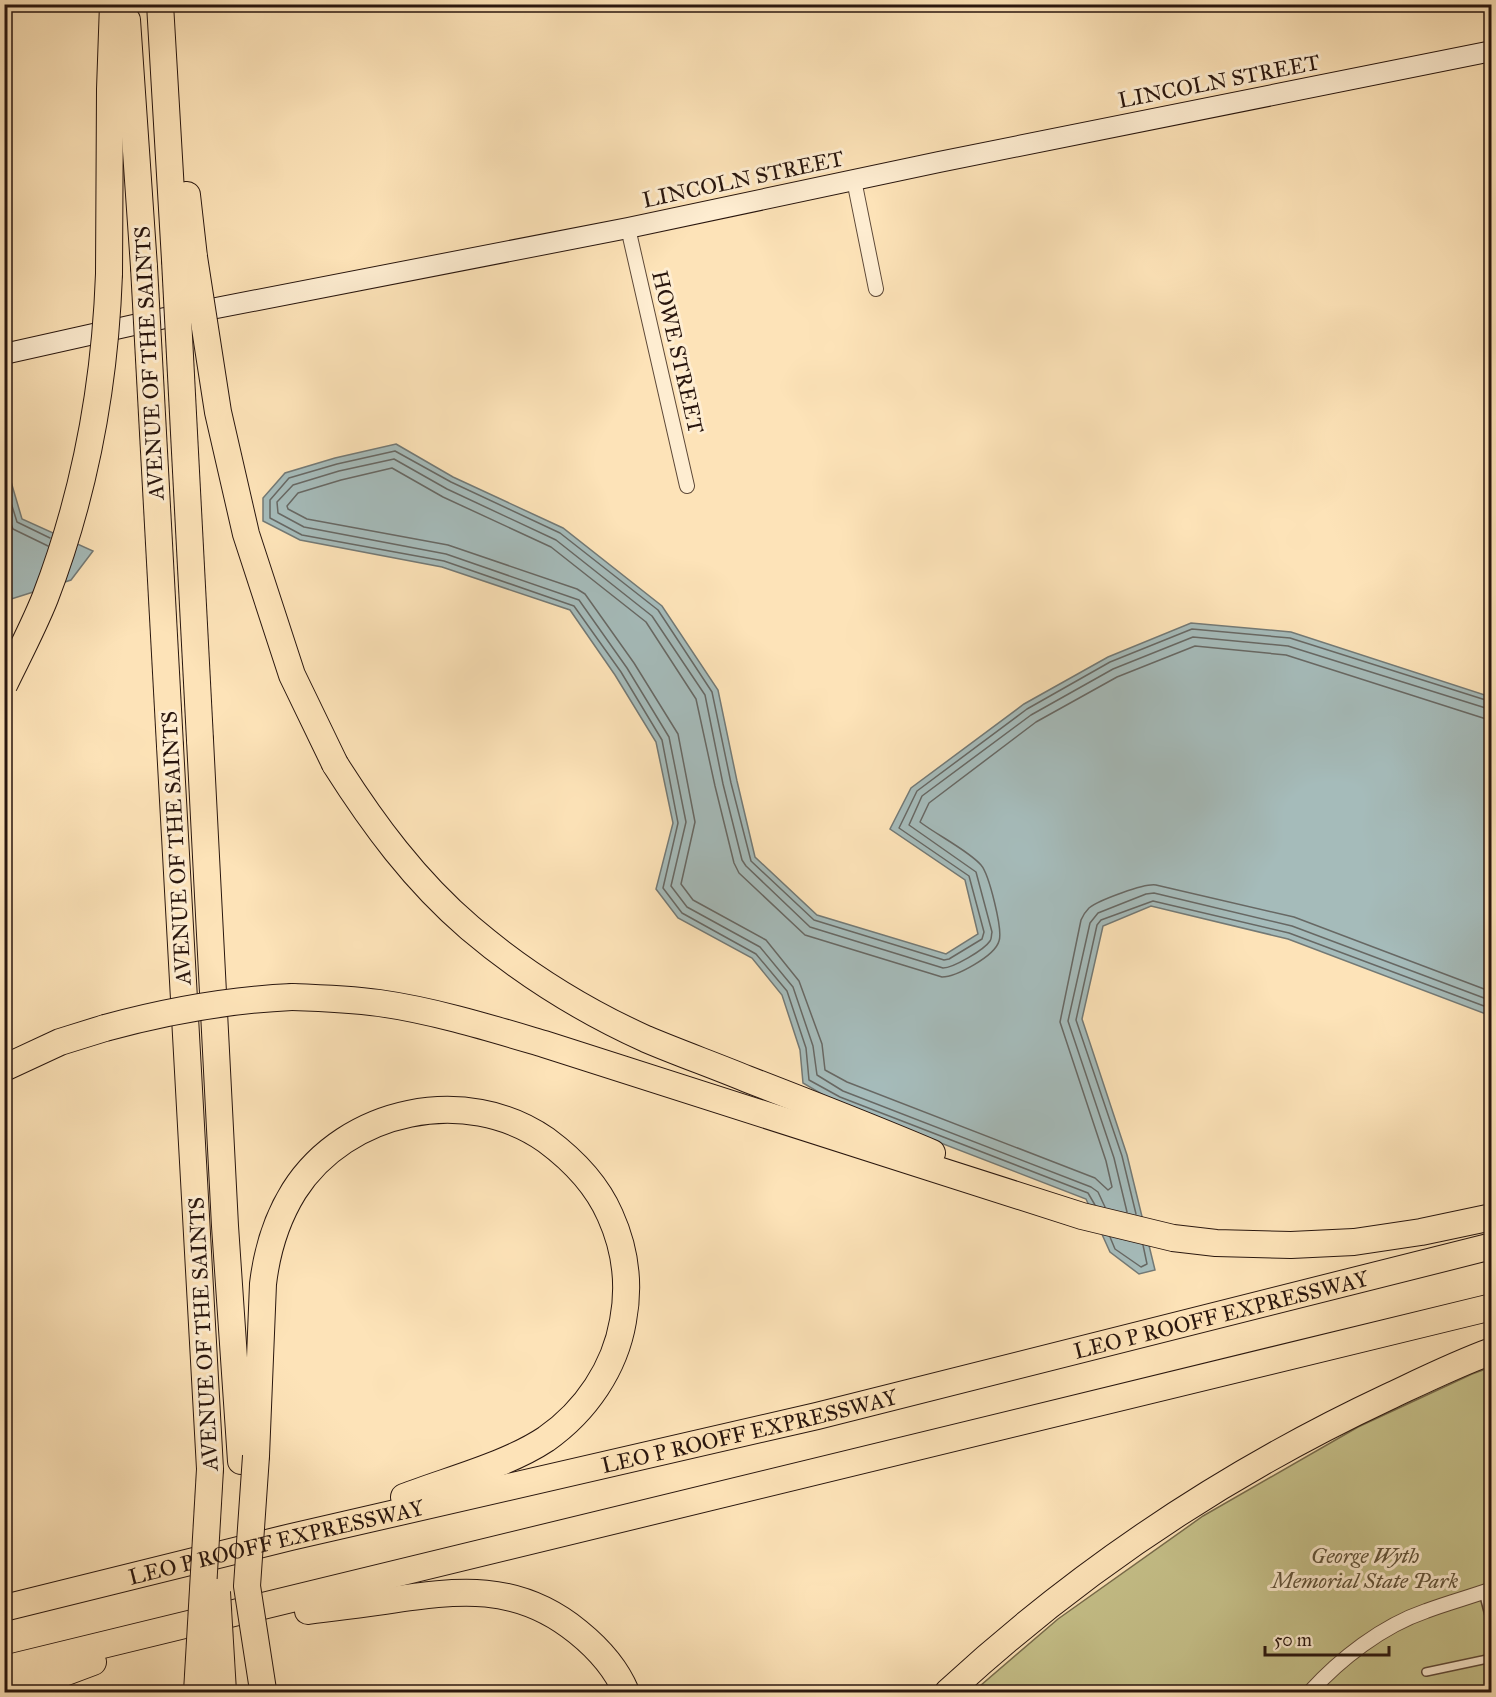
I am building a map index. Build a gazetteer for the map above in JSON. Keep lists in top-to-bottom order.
{
  "streets": {
    "highway": ["AVENUE OF THE SAINTS", "LEO P ROOFF EXPRESSWAY"],
    "main road": ["LINCOLN STREET"],
    "street": ["HOWE STREET"]
  },
  "crossings": [
    ["LINCOLN STREET", "HOWE STREET"]
  ],
  "parks": ["George Wyth Memorial State Park"],
  "scale_bar": "50 m"
}
